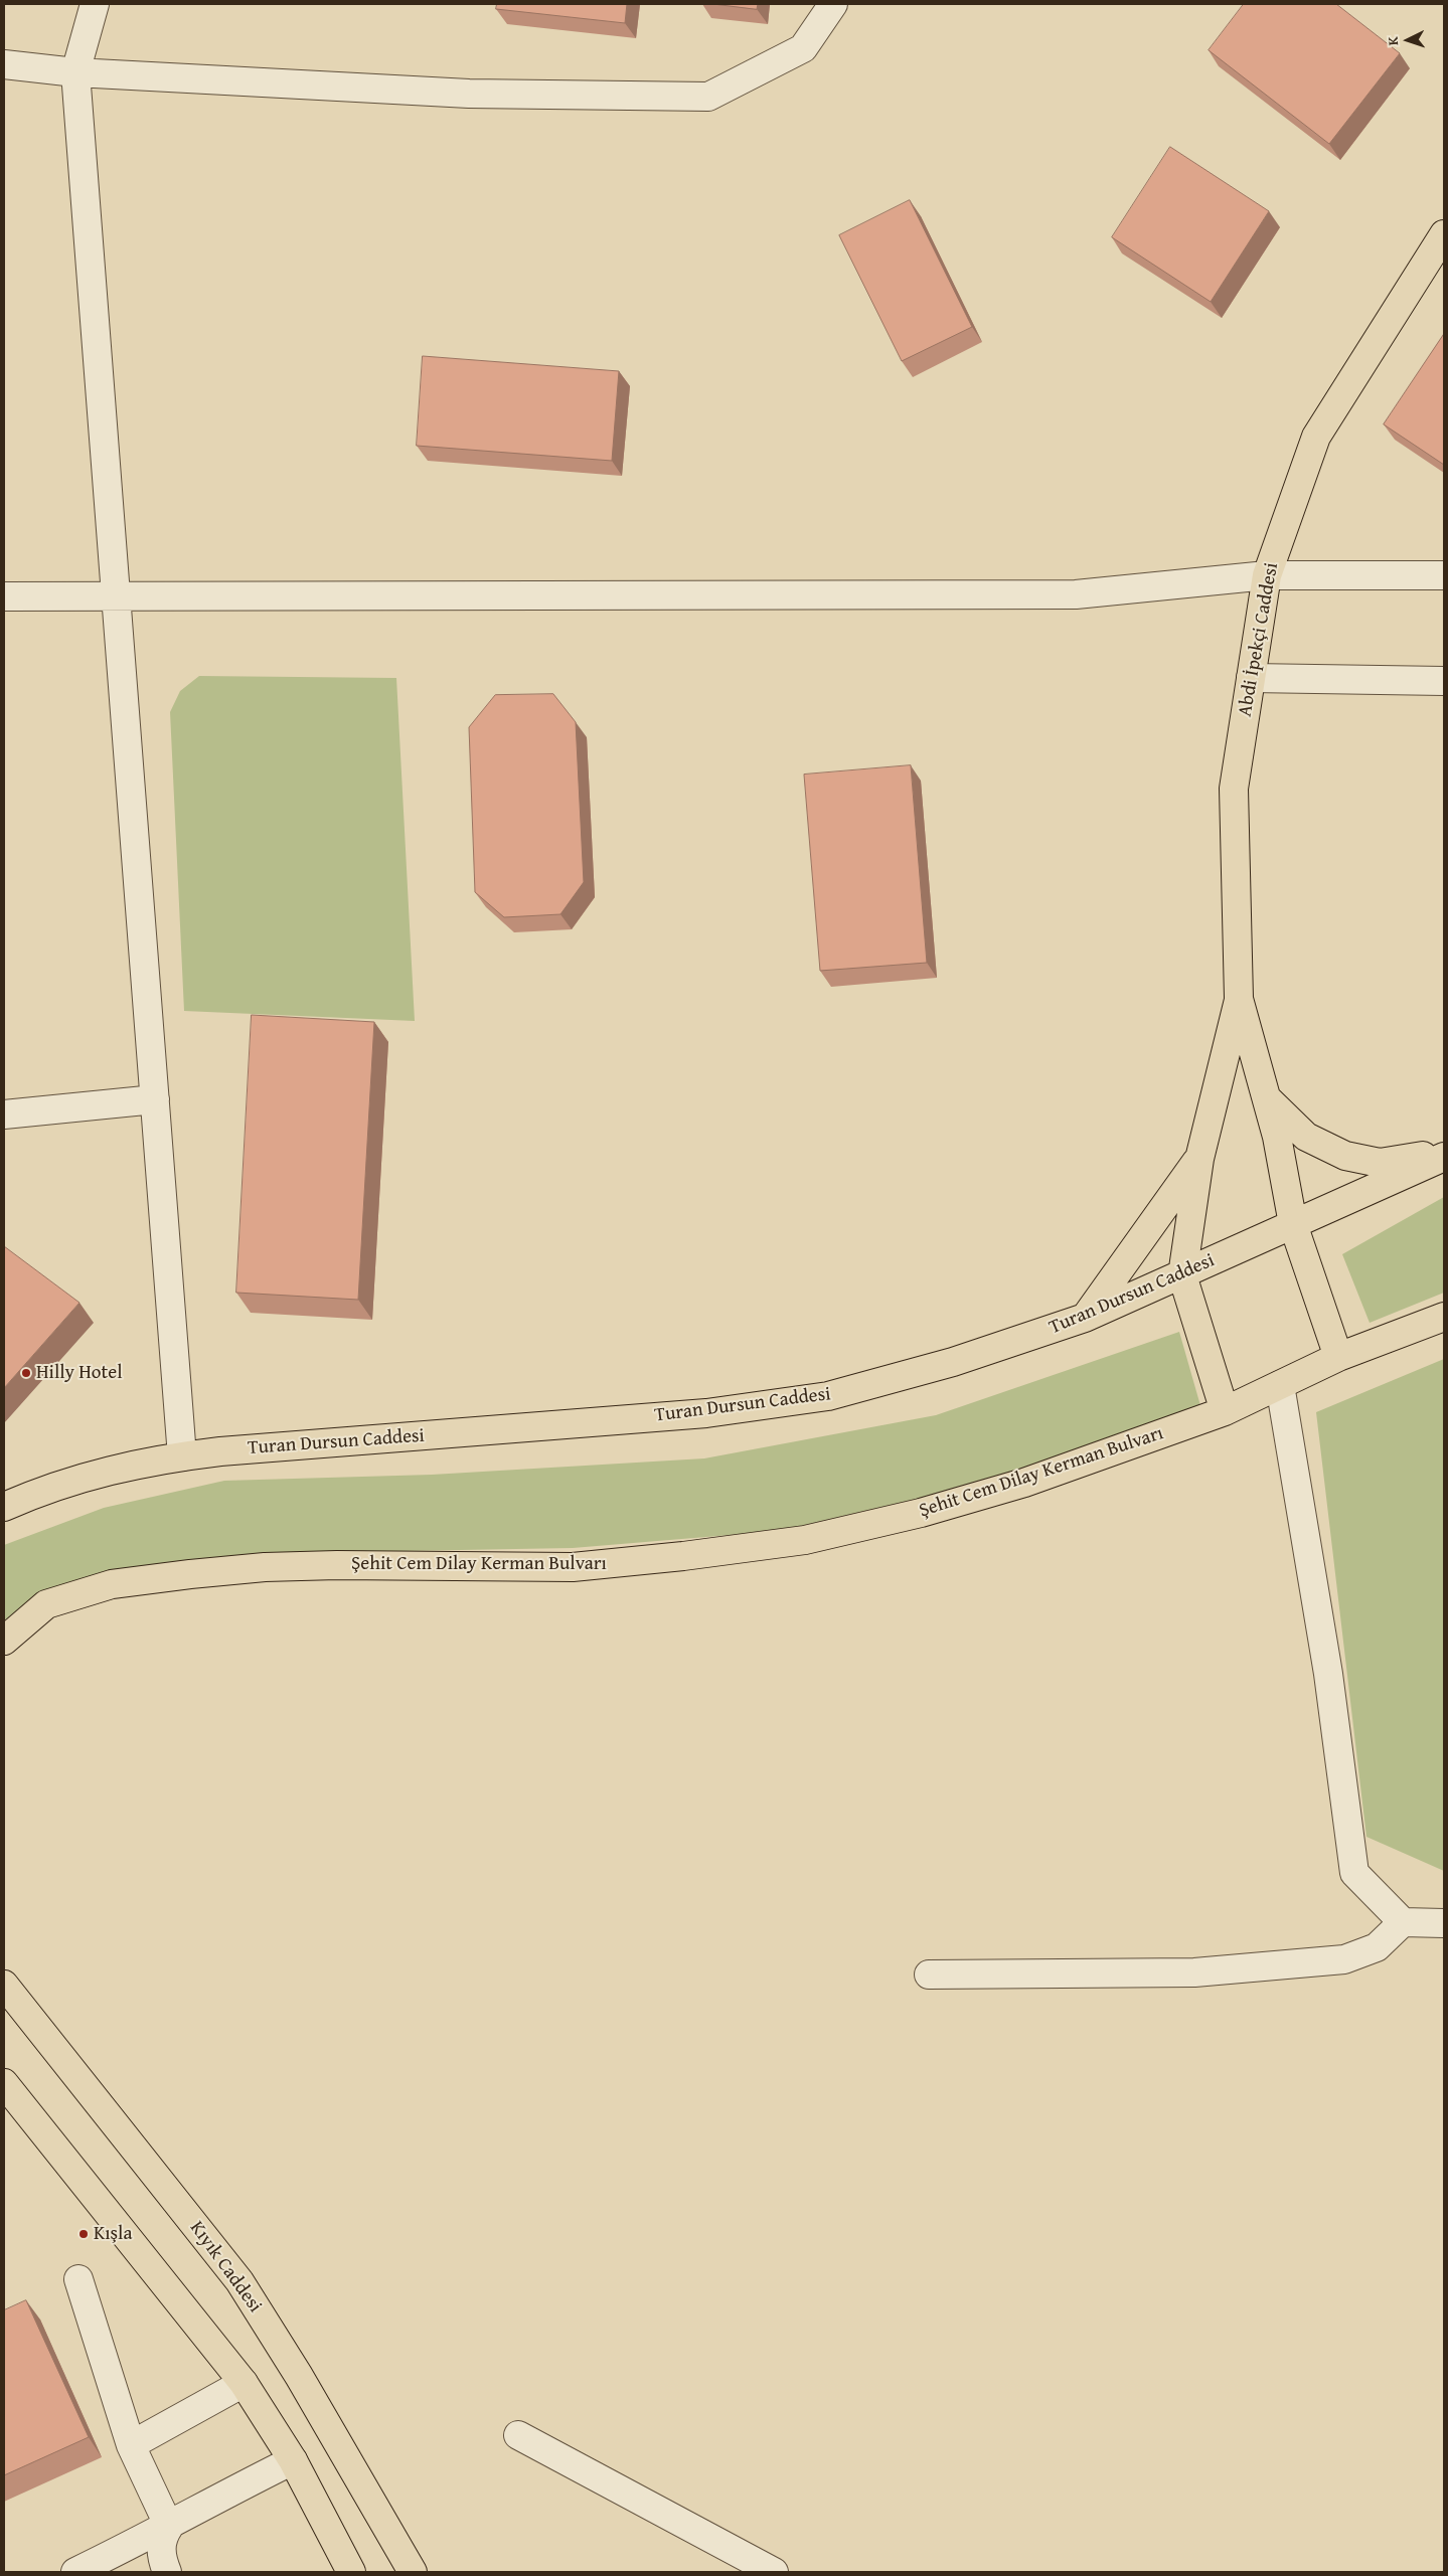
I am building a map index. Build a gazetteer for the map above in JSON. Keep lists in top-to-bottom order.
{
  "streets": {
    "main road": [
      "Abdi İpekçi Caddesi",
      "Turan Dursun Caddesi",
      "Şehit Cem Dilay Kerman Bulvarı",
      "Kıyık Caddesi"
    ]
  },
  "places": ["Hilly Hotel", "Kışla"],
  "north": "left"
}
